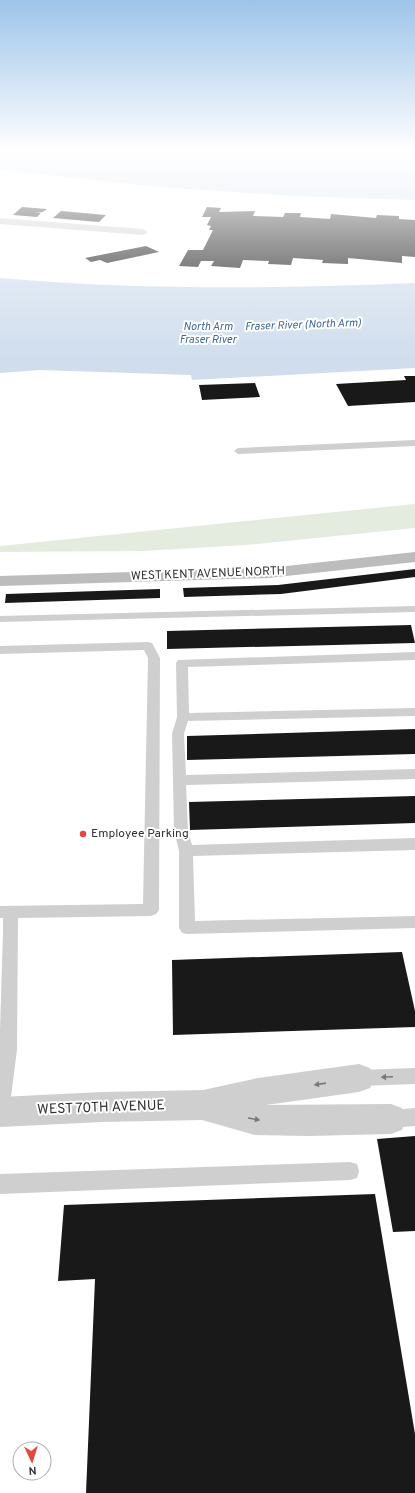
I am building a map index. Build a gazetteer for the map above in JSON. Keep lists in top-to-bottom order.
{
  "streets": {
    "street": ["WEST KENT AVENUE NORTH", "WEST 70TH AVENUE"]
  },
  "water": ["Fraser River (North Arm)", "North Arm Fraser River"],
  "places": ["Employee Parking"],
  "north": "bottom"
}
